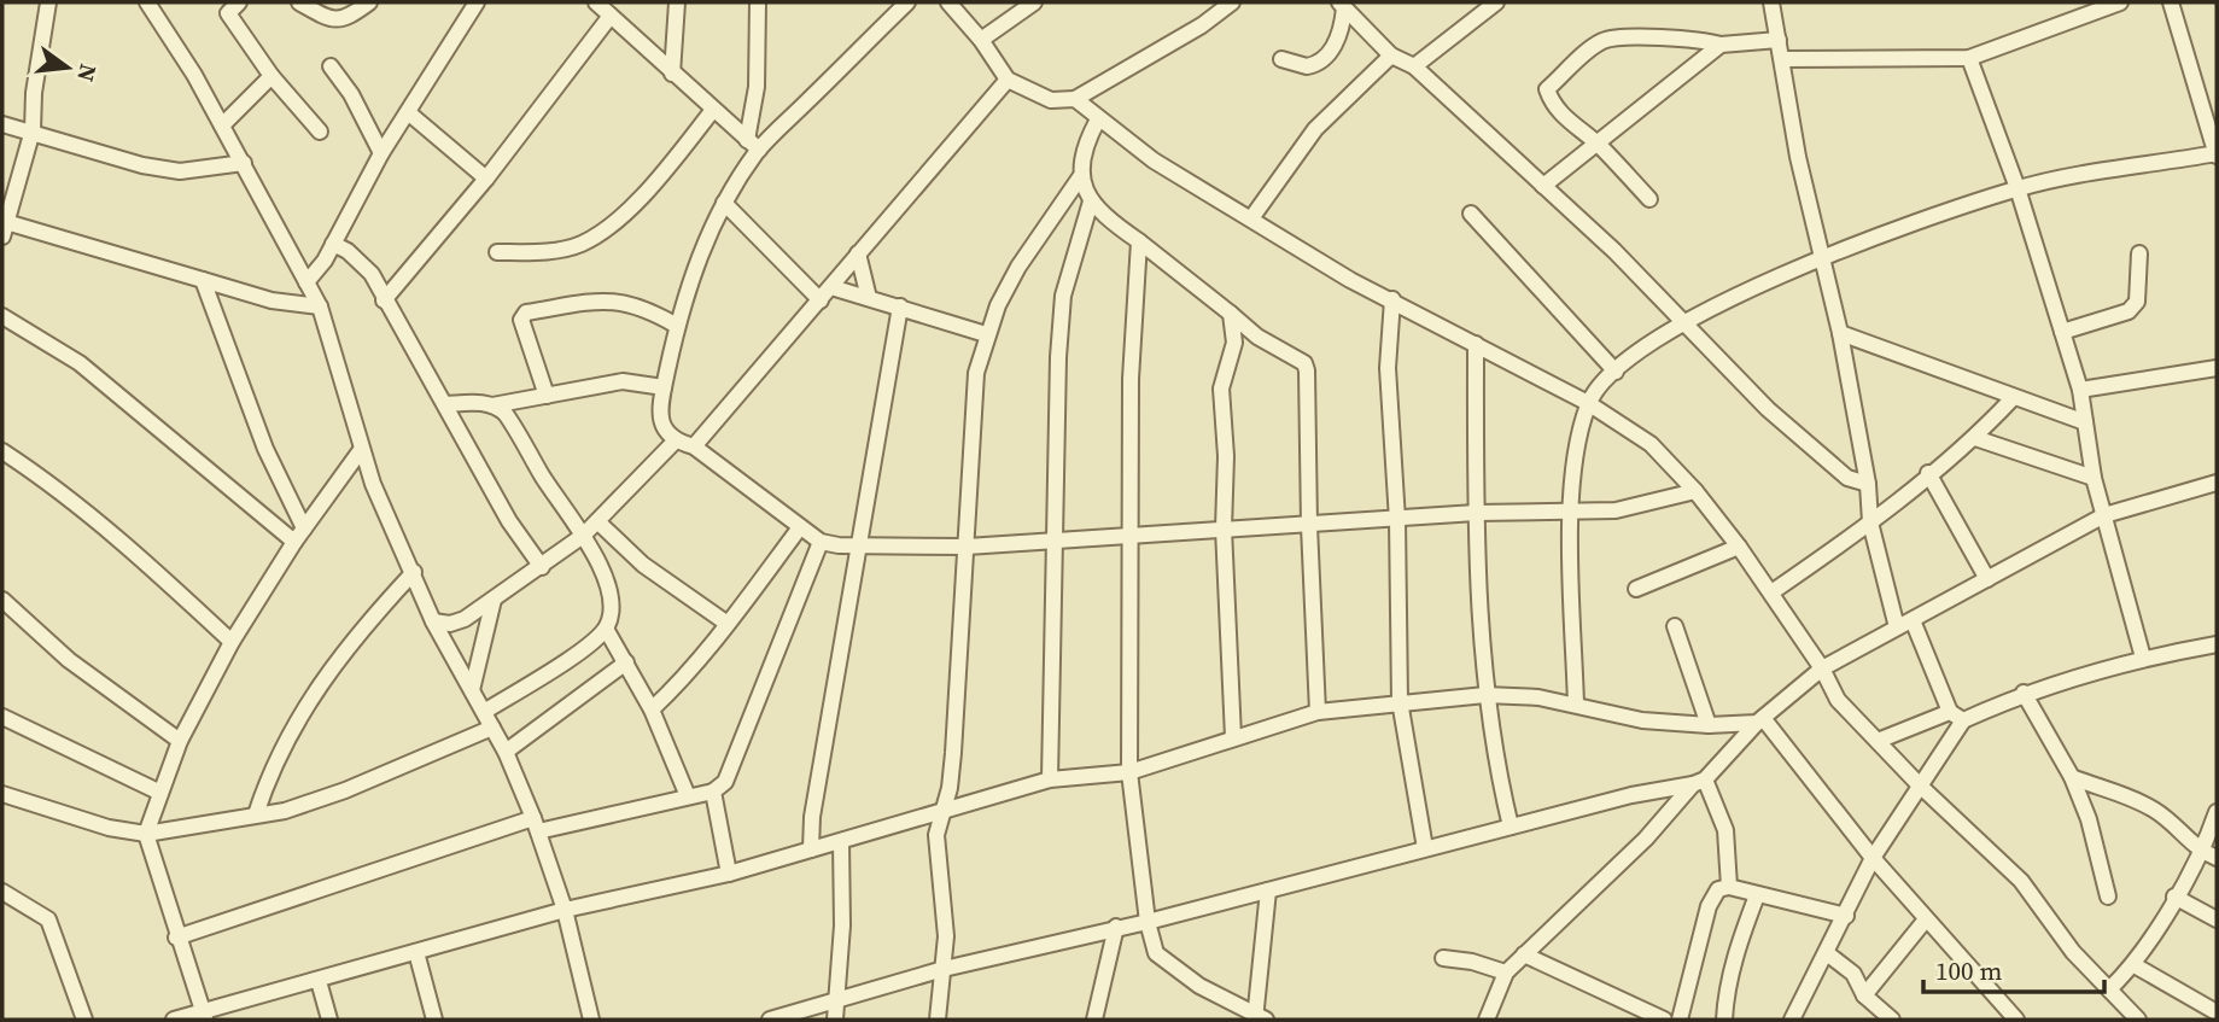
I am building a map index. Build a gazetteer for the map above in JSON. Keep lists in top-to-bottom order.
{
  "scale_bar": "100 m",
  "north": "right"
}
